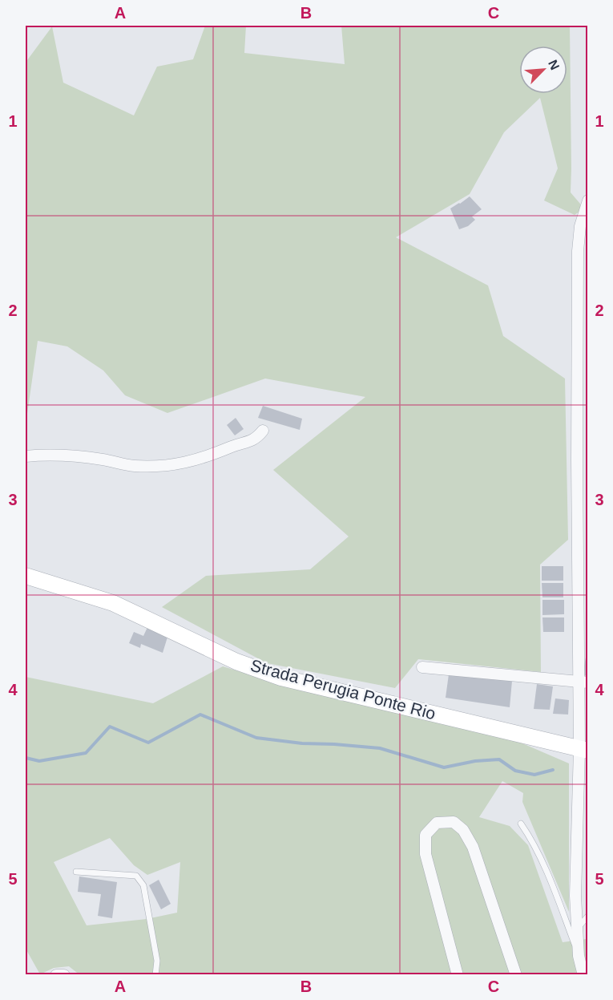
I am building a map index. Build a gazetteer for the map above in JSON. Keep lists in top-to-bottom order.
{
  "streets": {
    "main road": ["Strada Perugia Ponte Rio"]
  },
  "north": "top right",
  "grid": {
    "columns": ["A", "B", "C"],
    "rows": [
      "1",
      "2",
      "3",
      "4",
      "5"
    ]
  }
}
